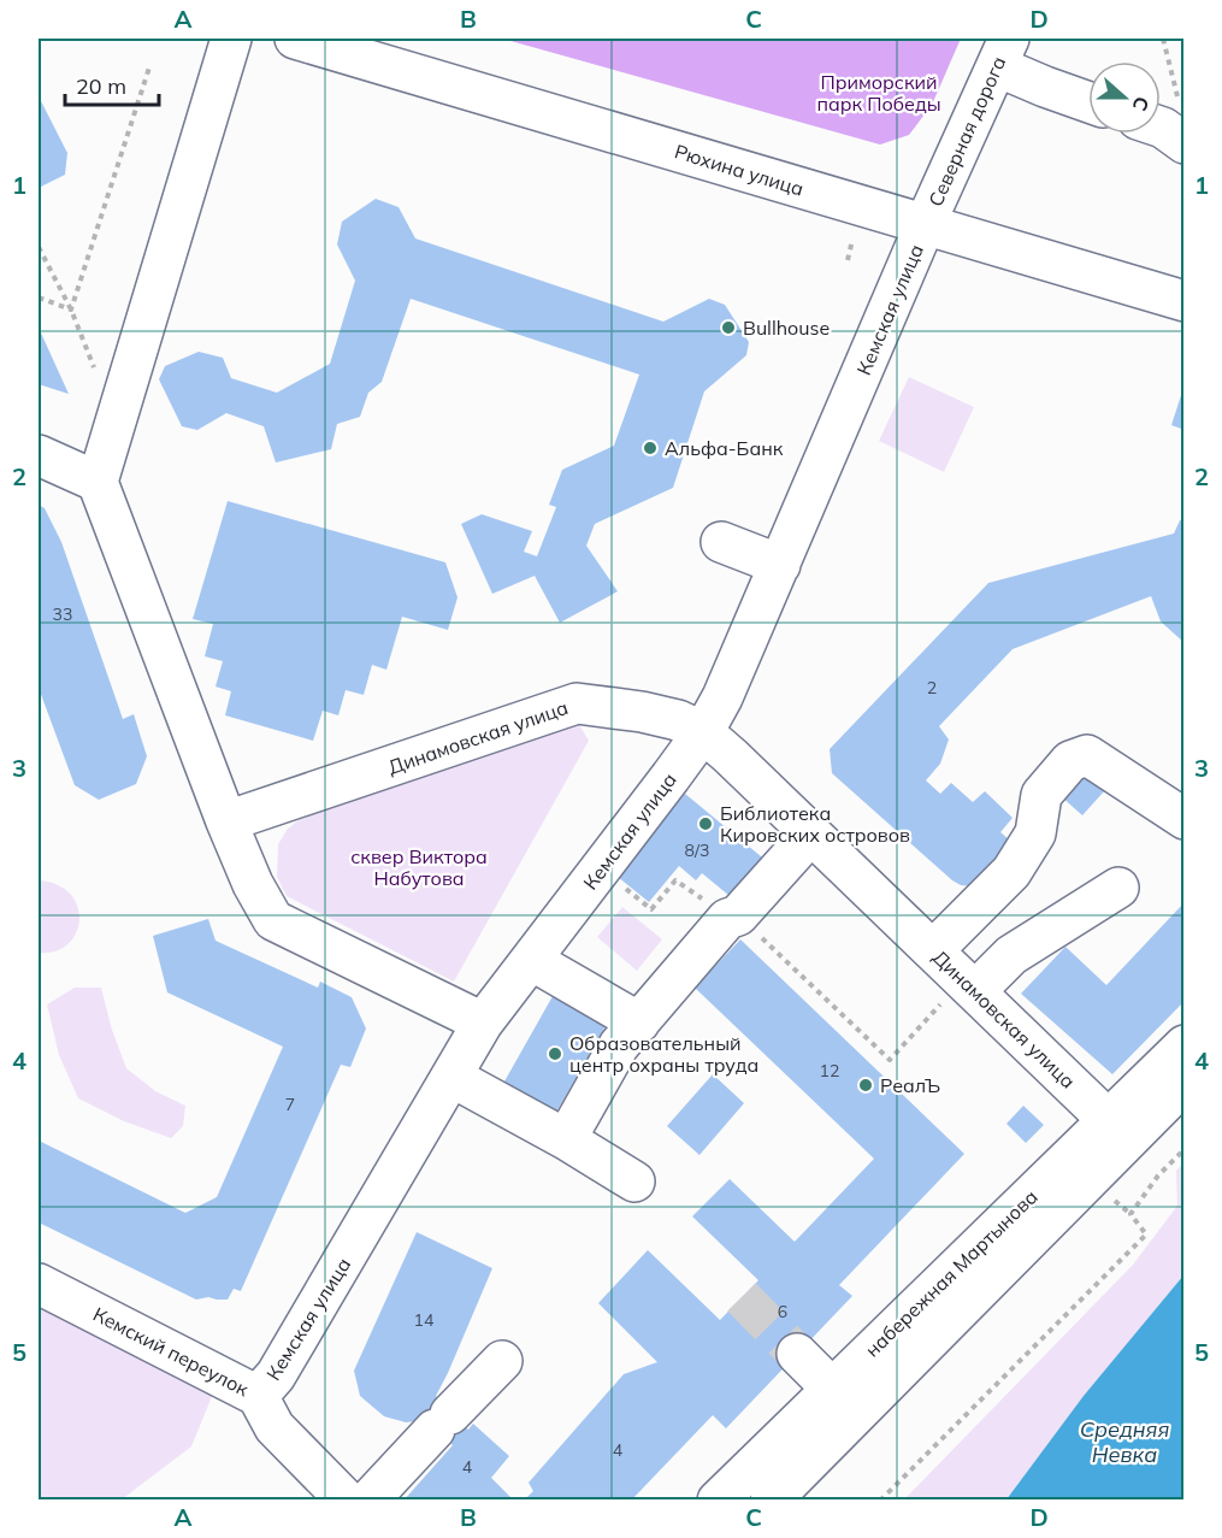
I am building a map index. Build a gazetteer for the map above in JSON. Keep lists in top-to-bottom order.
{
  "streets": {
    "street": [
      "Северная дорога",
      "Рюхина улица",
      "Кемская улица",
      "Динамовская улица",
      "набережная Мартынова",
      "Кемский переулок"
    ]
  },
  "crossings": [
    ["Северная дорога", "Рюхина улица"],
    ["Северная дорога", "Кемская улица"],
    ["Рюхина улица", "Кемская улица"],
    ["Кемская улица", "Динамовская улица"],
    ["Кемская улица", "Кемский переулок"],
    ["Динамовская улица", "набережная Мартынова"]
  ],
  "water": ["Средняя Невка"],
  "parks": ["Приморский парк Победы", "сквер Виктора Набутова"],
  "places": [
    "Bullhouse",
    "Альфа-Банк",
    "Библиотека Кировских островов",
    "Образовательный центр охраны труда",
    "РеалЪ"
  ],
  "house_numbers": [
    "33",
    "2",
    "8/3",
    "12",
    "7",
    "6",
    "14",
    "4",
    "4"
  ],
  "scale_bar": "20 m",
  "north": "right",
  "grid": {
    "columns": [
      "A",
      "B",
      "C",
      "D"
    ],
    "rows": [
      "1",
      "2",
      "3",
      "4",
      "5"
    ]
  }
}
